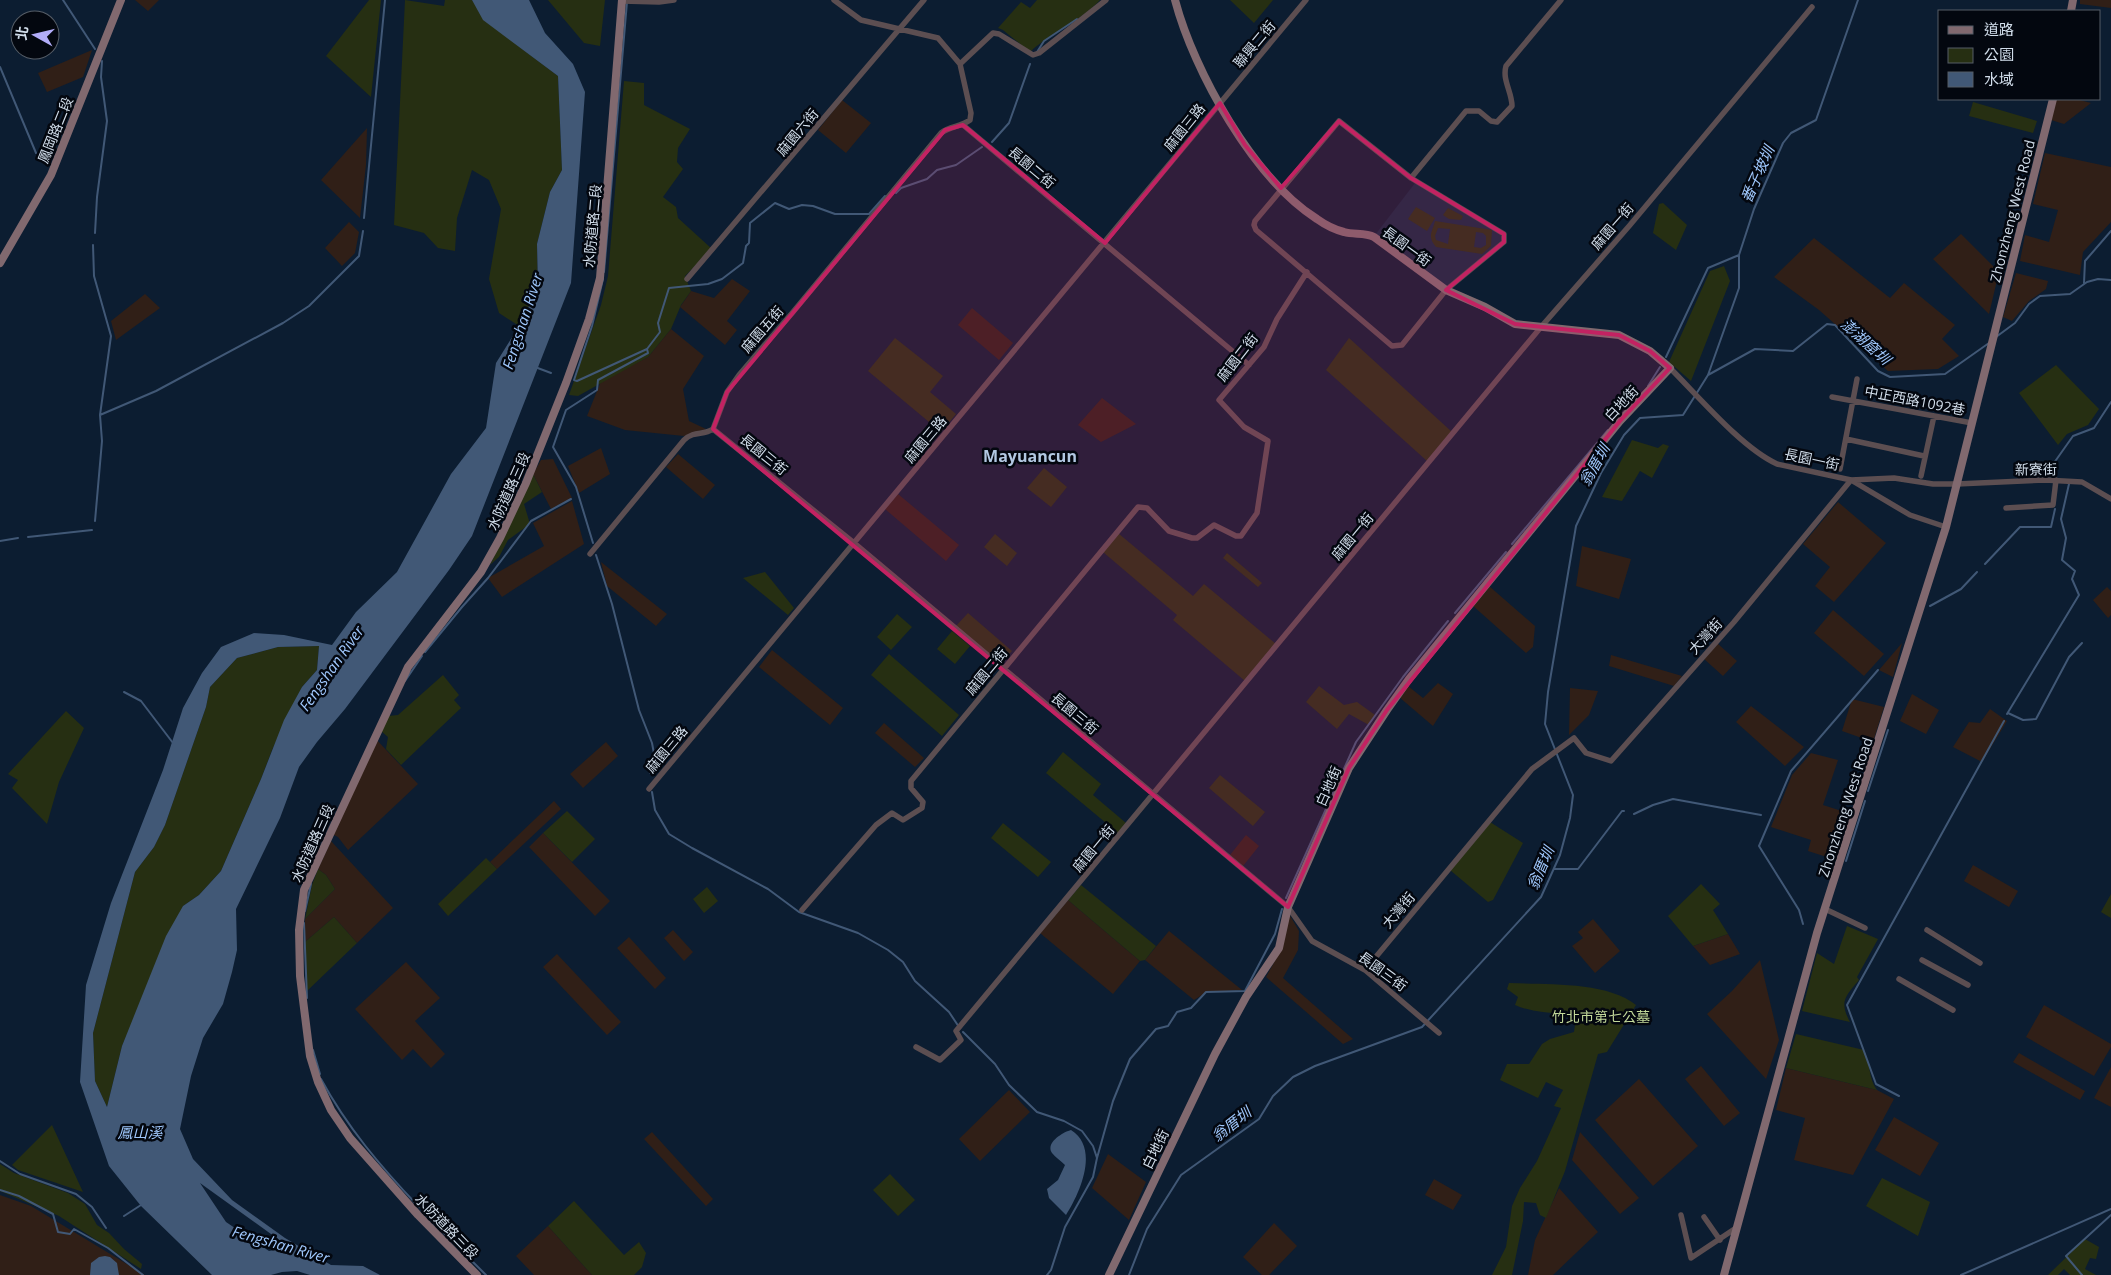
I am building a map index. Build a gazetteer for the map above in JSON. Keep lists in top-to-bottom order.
{
  "streets": {
    "street": [
      "聯興二街",
      "麻園三路",
      "鳳岡路二段",
      "麻園六街",
      "長園二街",
      "Zhonzheng West Road",
      "水防道路二段",
      "麻園一街",
      "長園一街",
      "麻園五街",
      "麻園二街",
      "中正西路1092巷",
      "白地街",
      "長園三街",
      "新寮街",
      "水防道路三段",
      "大灣街"
    ]
  },
  "crossings": [
    ["聯興二街", "麻園三路"],
    ["聯興二街", "長園一街"],
    ["麻園三路", "長園二街"],
    ["麻園三路", "長園一街"],
    ["麻園三路", "長園三街"],
    ["長園二街", "麻園五街"],
    ["長園二街", "麻園二街"],
    ["Zhonzheng West Road", "長園一街"],
    ["Zhonzheng West Road", "中正西路1092巷"],
    ["Zhonzheng West Road", "新寮街"],
    ["水防道路二段", "水防道路三段"],
    ["麻園一街", "長園一街"],
    ["麻園一街", "長園三街"],
    ["長園一街", "白地街"],
    ["長園一街", "新寮街"],
    ["長園一街", "大灣街"],
    ["麻園五街", "長園三街"],
    ["麻園二街", "長園三街"],
    ["白地街", "長園三街"],
    ["長園三街", "大灣街"]
  ],
  "districts": ["Mayuancun"],
  "water": [
    "番子坡圳",
    "Fengshan River",
    "澎湖窟圳",
    "翁厝圳",
    "鳳山溪"
  ],
  "parks": ["竹北市第七公墓"],
  "legend": ["道路", "公園", "水域"],
  "north": "left"
}
